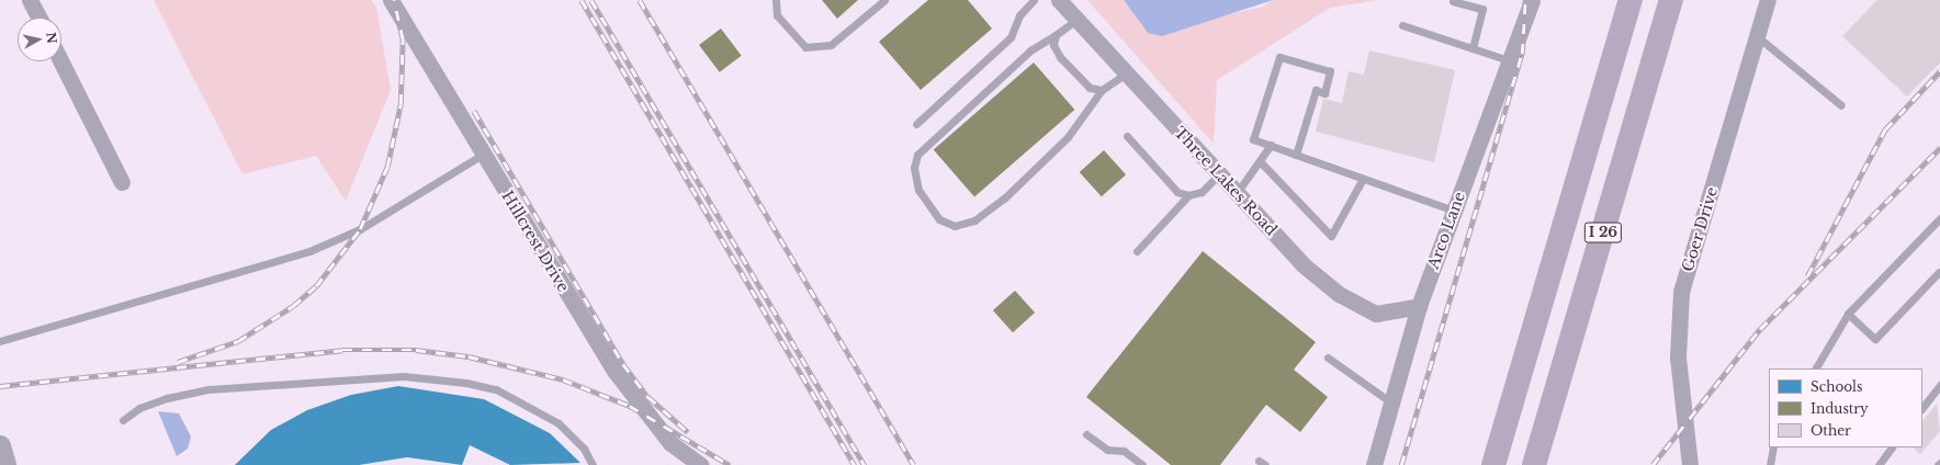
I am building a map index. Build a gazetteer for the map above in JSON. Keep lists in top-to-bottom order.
{
  "streets": {
    "highway": ["I 26"],
    "street": [
      "Three Lakes Road",
      "Goer Drive",
      "Arco Lane",
      "Hillcrest Drive"
    ]
  },
  "crossings": [
    ["Three Lakes Road", "Arco Lane"]
  ],
  "legend": ["Schools", "Industry", "Other"],
  "north": "right"
}
